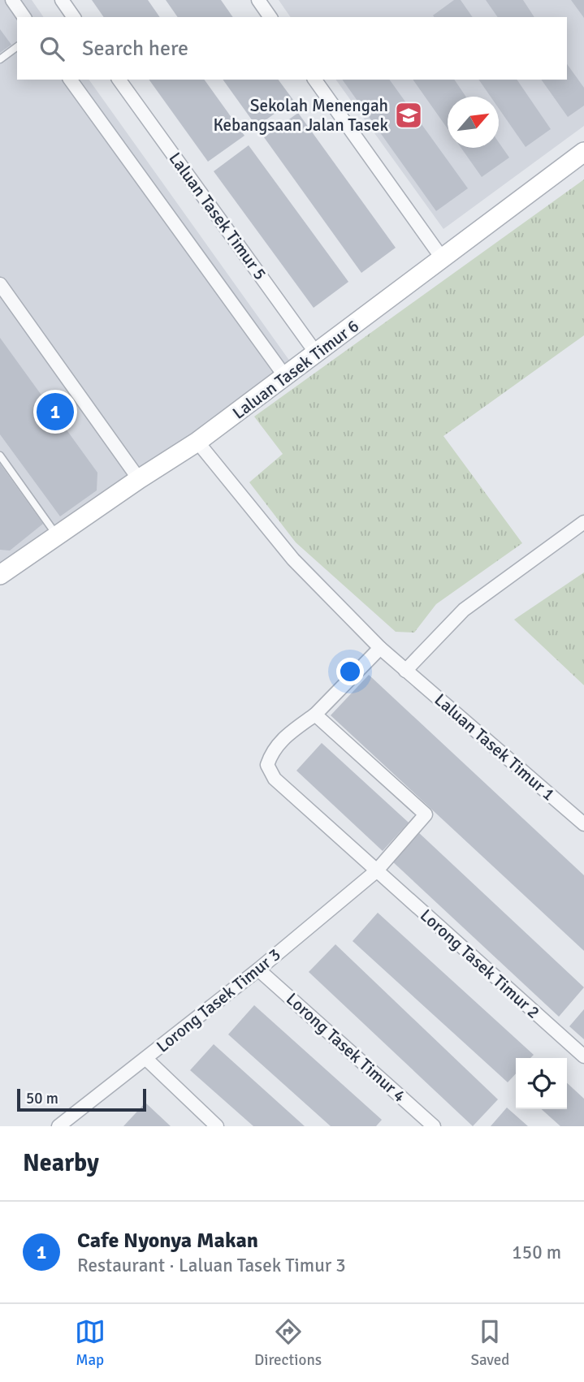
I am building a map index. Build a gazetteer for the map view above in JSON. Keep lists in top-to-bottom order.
{
  "streets": {
    "street": [
      "Laluan Tasek Timur 5",
      "Laluan Tasek Timur 6",
      "Laluan Tasek Timur 1",
      "Lorong Tasek Timur 2",
      "Lorong Tasek Timur 3",
      "Lorong Tasek Timur 4"
    ]
  },
  "crossings": [
    ["Laluan Tasek Timur 5", "Laluan Tasek Timur 6"],
    ["Laluan Tasek Timur 6", "Laluan Tasek Timur 1"],
    ["Lorong Tasek Timur 2", "Lorong Tasek Timur 3"],
    ["Lorong Tasek Timur 3", "Lorong Tasek Timur 4"]
  ],
  "places": {
    "school or university": ["Sekolah Menengah Kebangsaan Jalan Tasek"]
  },
  "scale_bar": "50 m",
  "north": "top right",
  "page": {
    "search": "Search here",
    "pins": "1",
    "scale": "50 m",
    "heading": "Nearby",
    "list": [
      {
        "mark": "1",
        "name": "Cafe Nyonya Makan",
        "note": "Restaurant · Laluan Tasek Timur 3",
        "value": "150 m"
      }
    ],
    "nav": ["Map", "Directions", "Saved"]
  }
}
